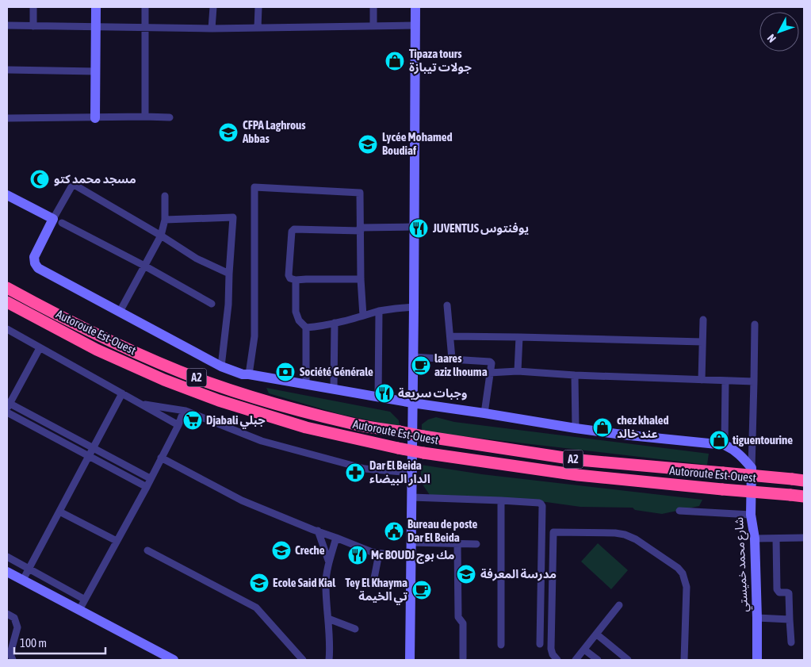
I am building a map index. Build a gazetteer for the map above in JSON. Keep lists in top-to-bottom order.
{
  "streets": {
    "highway": ["Autoroute Est-Ouest", "A2"],
    "street": ["شارع محمد خميستي"]
  },
  "places": {
    "shop": ["Tipaza tours جولات تيبازة", "chez khaled عند خالد", "tiguentourine"],
    "school or university": [
      "CFPA Laghrous Abbas",
      "Lycée Mohamed Boudiaf",
      "Creche",
      "مدرسة المعرفة",
      "Ecole Said Kial"
    ],
    "mosque": ["مسجد محمد كتو"],
    "restaurant": ["JUVENTUS يوفنتوس", "وجبات سريعة", "Mc BOUDJ مك بوج"],
    "cafe": ["laares aziz lhouma", "Tey El Khayma تي الخيمة"],
    "bank": ["Société Générale"],
    "supermarket": ["Djabali جبلي"],
    "pharmacy": ["Dar El Beida الدار البيضاء"],
    "public building": ["Bureau de poste Dar El Beida"]
  },
  "scale_bar": "100 m",
  "north": "bottom left"
}
